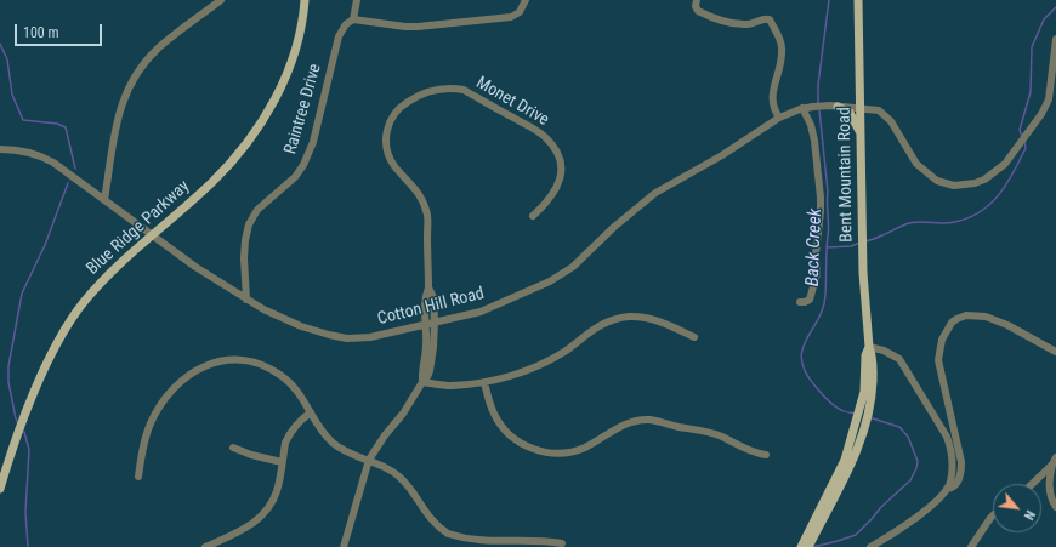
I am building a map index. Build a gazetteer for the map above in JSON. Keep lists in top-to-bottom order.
{
  "streets": {
    "main road": ["Bent Mountain Road", "Blue Ridge Parkway"],
    "street": ["Monet Drive", "Raintree Drive", "Cotton Hill Road"]
  },
  "crossings": [
    ["Monet Drive", "Cotton Hill Road"],
    ["Raintree Drive", "Cotton Hill Road"],
    ["Bent Mountain Road", "Cotton Hill Road"]
  ],
  "water": ["Back Creek"],
  "scale_bar": "100 m",
  "north": "bottom right"
}
